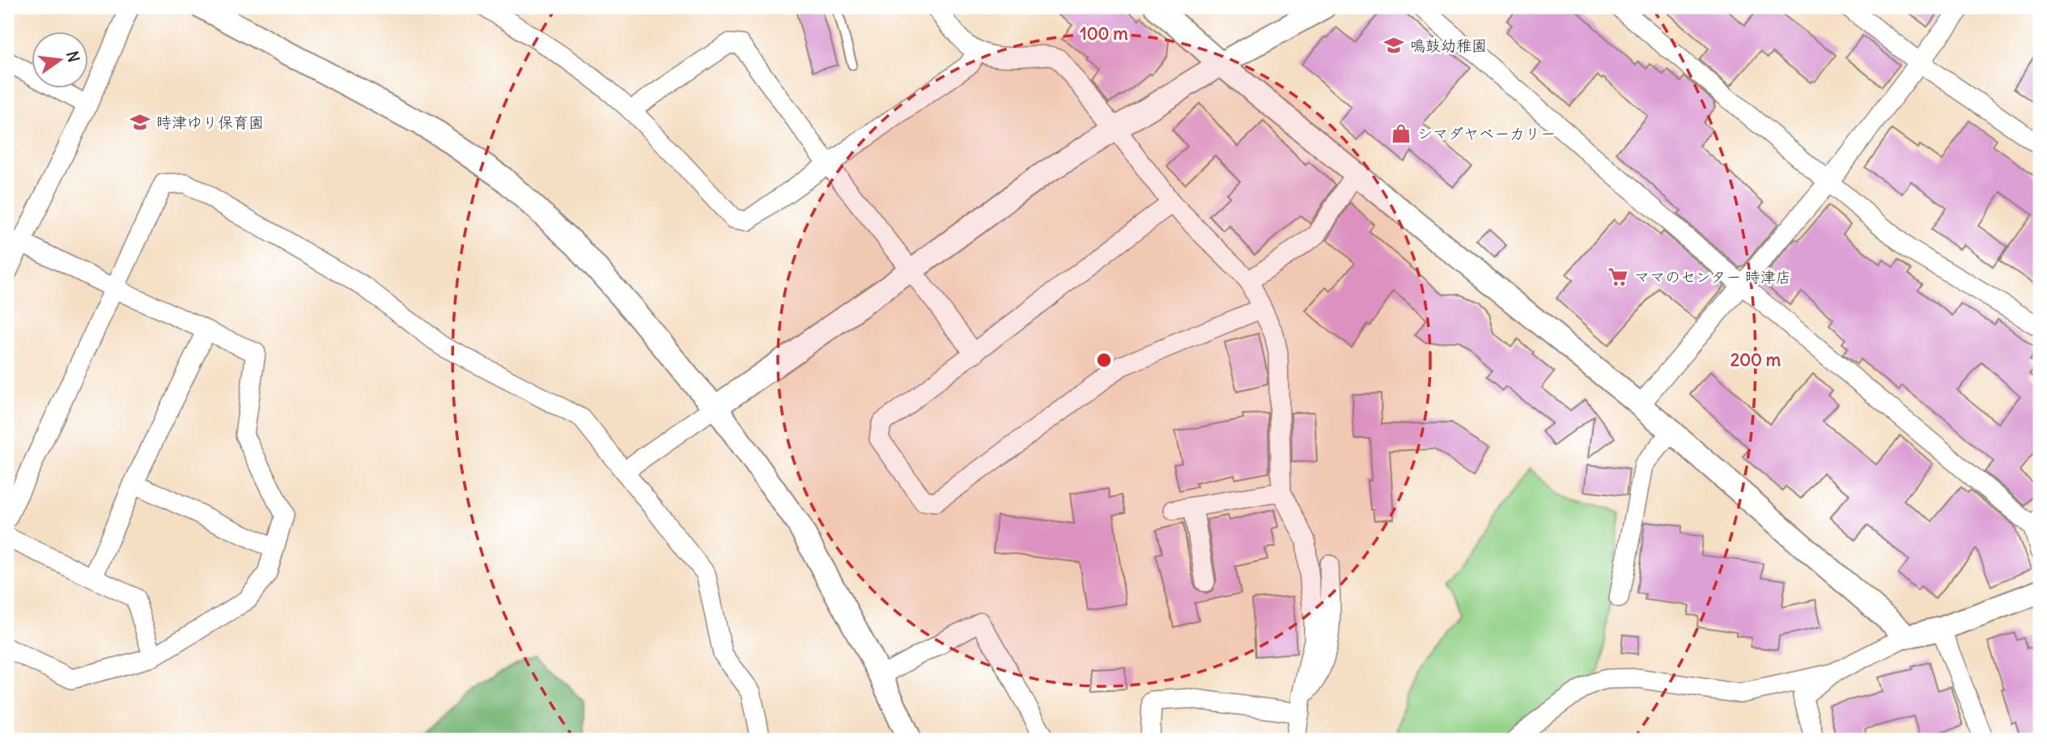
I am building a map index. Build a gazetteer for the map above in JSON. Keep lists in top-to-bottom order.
{
  "places": {
    "school or university": ["鳴鼓幼稚園", "時津ゆり保育園"],
    "shop": ["シマダヤベーカリー"],
    "supermarket": ["ママのセンター 時津店"]
  },
  "north": "right",
  "rings": ["100 m", "200 m"]
}
